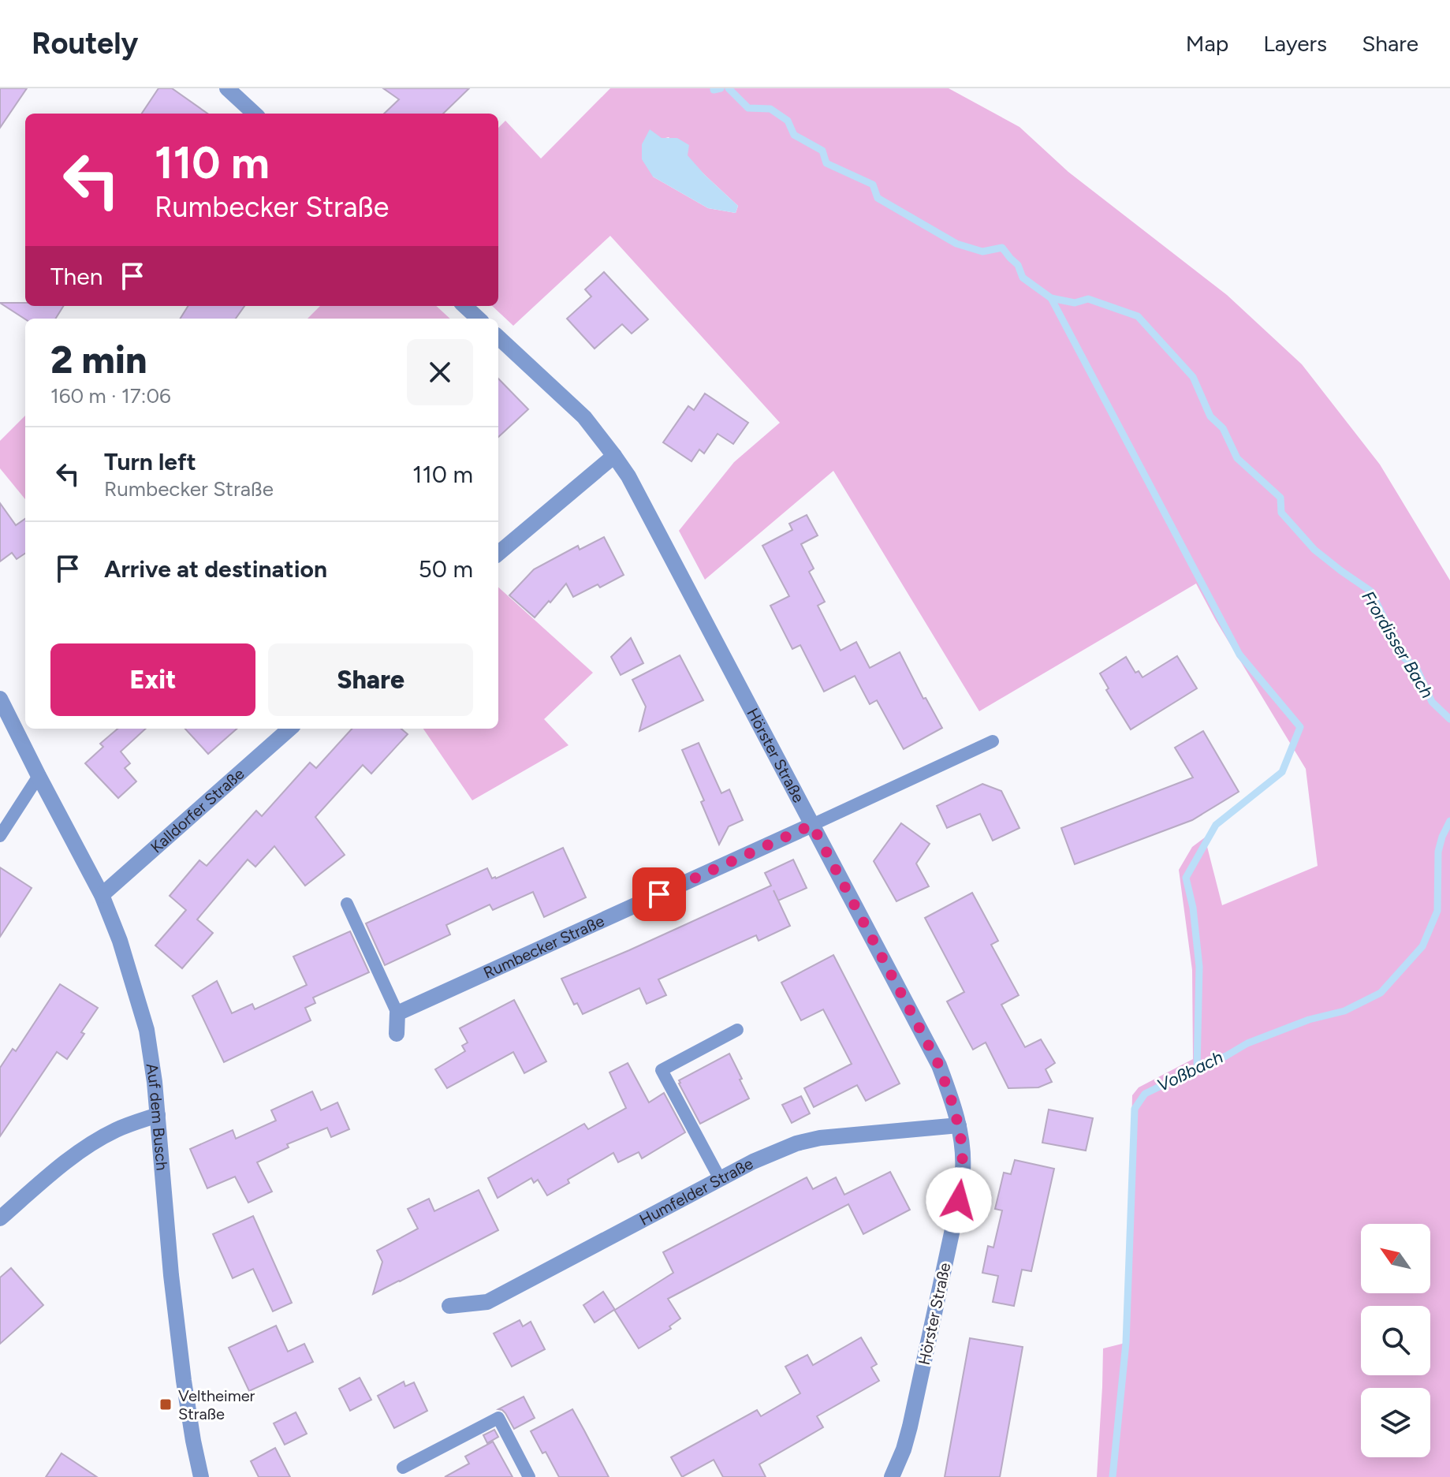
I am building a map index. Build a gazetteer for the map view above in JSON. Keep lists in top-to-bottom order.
{
  "streets": {
    "street": [
      "Hörster Straße",
      "Kalldorfer Straße",
      "Rumbecker Straße",
      "Auf dem Busch",
      "Humfelder Straße"
    ]
  },
  "crossings": [
    ["Hörster Straße", "Rumbecker Straße"],
    ["Hörster Straße", "Humfelder Straße"],
    ["Kalldorfer Straße", "Auf dem Busch"]
  ],
  "water": ["Frordisser Bach", "Voßbach"],
  "places": {
    "transit": ["Veltheimer Straße"]
  },
  "north": "top left",
  "page": {
    "header": "Routely",
    "nav": ["Map", "Layers", "Share"],
    "turn": ["110 m", "Rumbecker Straße"],
    "then": "Then",
    "heading": ["2 min", "160 m · 17:06"],
    "list": [
      {
        "name": "Turn left",
        "note": "Rumbecker Straße",
        "value": "110 m"
      },
      {
        "name": "Arrive at destination",
        "value": "50 m"
      }
    ],
    "buttons": ["Exit", "Share"]
  }
}
